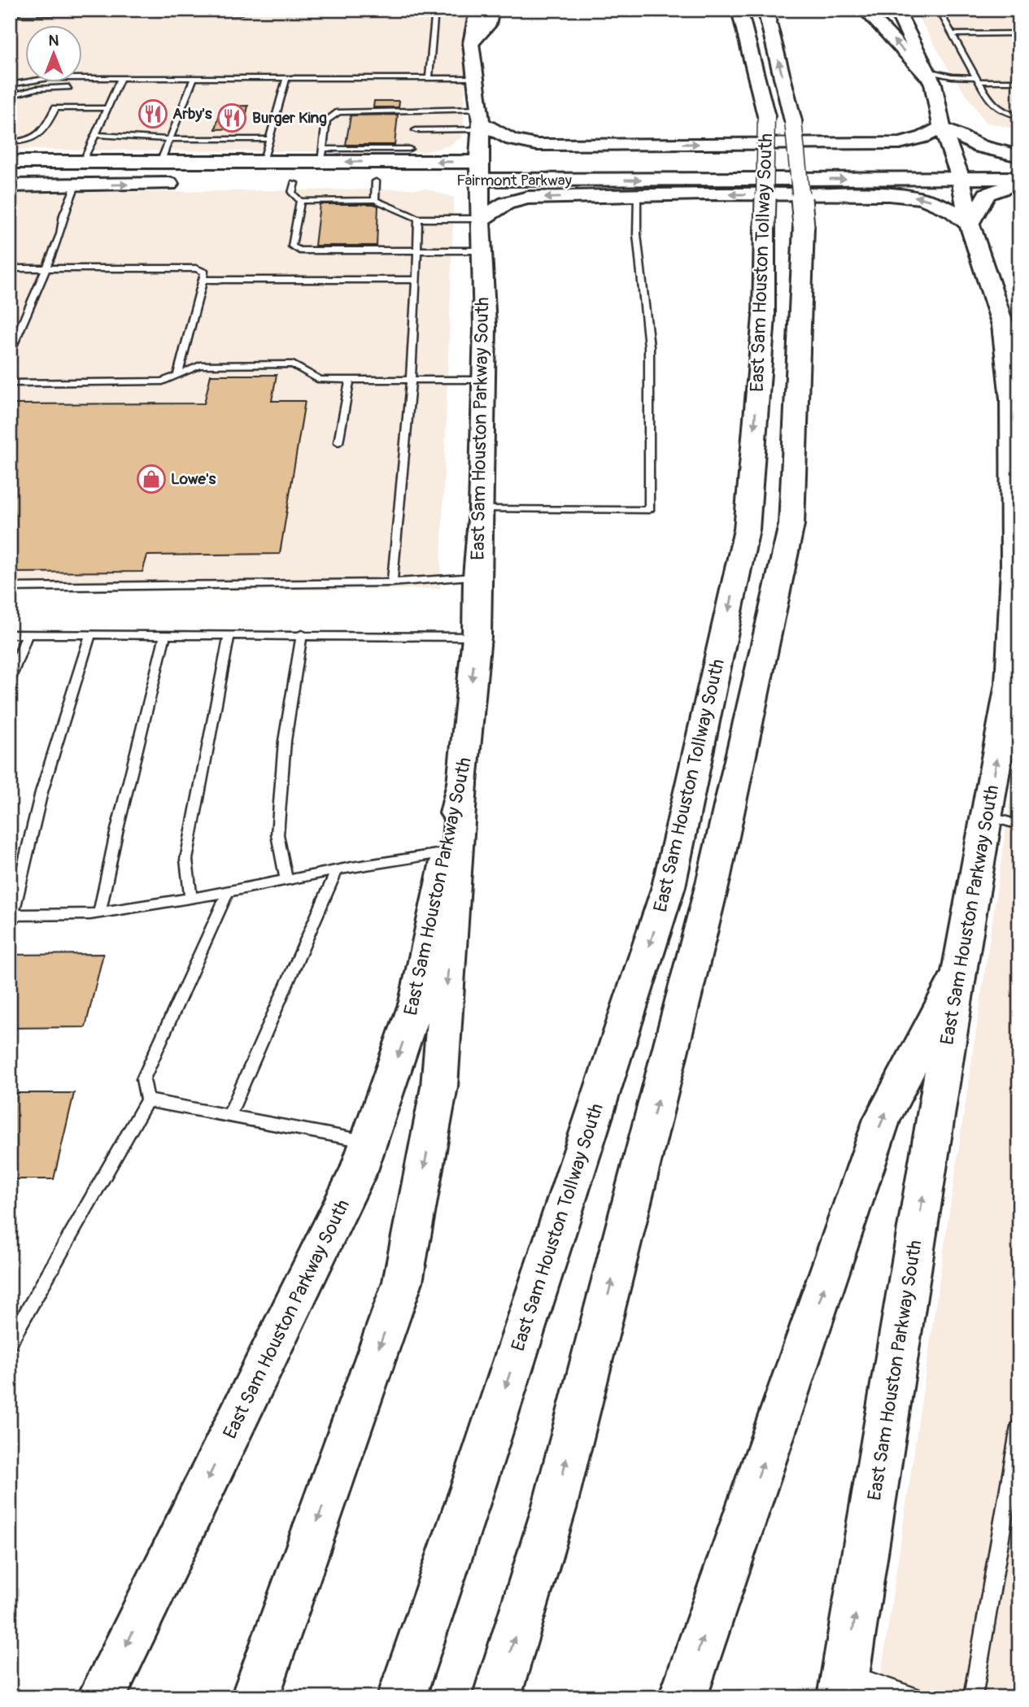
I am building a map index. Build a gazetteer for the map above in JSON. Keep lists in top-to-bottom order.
{
  "streets": {
    "main road": ["Fairmont Parkway", "East Sam Houston Tollway South", "East Sam Houston Parkway South"]
  },
  "crossings": [
    ["Fairmont Parkway", "East Sam Houston Parkway South"]
  ],
  "places": {
    "restaurant": ["Arby's", "Burger King"],
    "shop": ["Lowe's"]
  },
  "north": "top"
}
